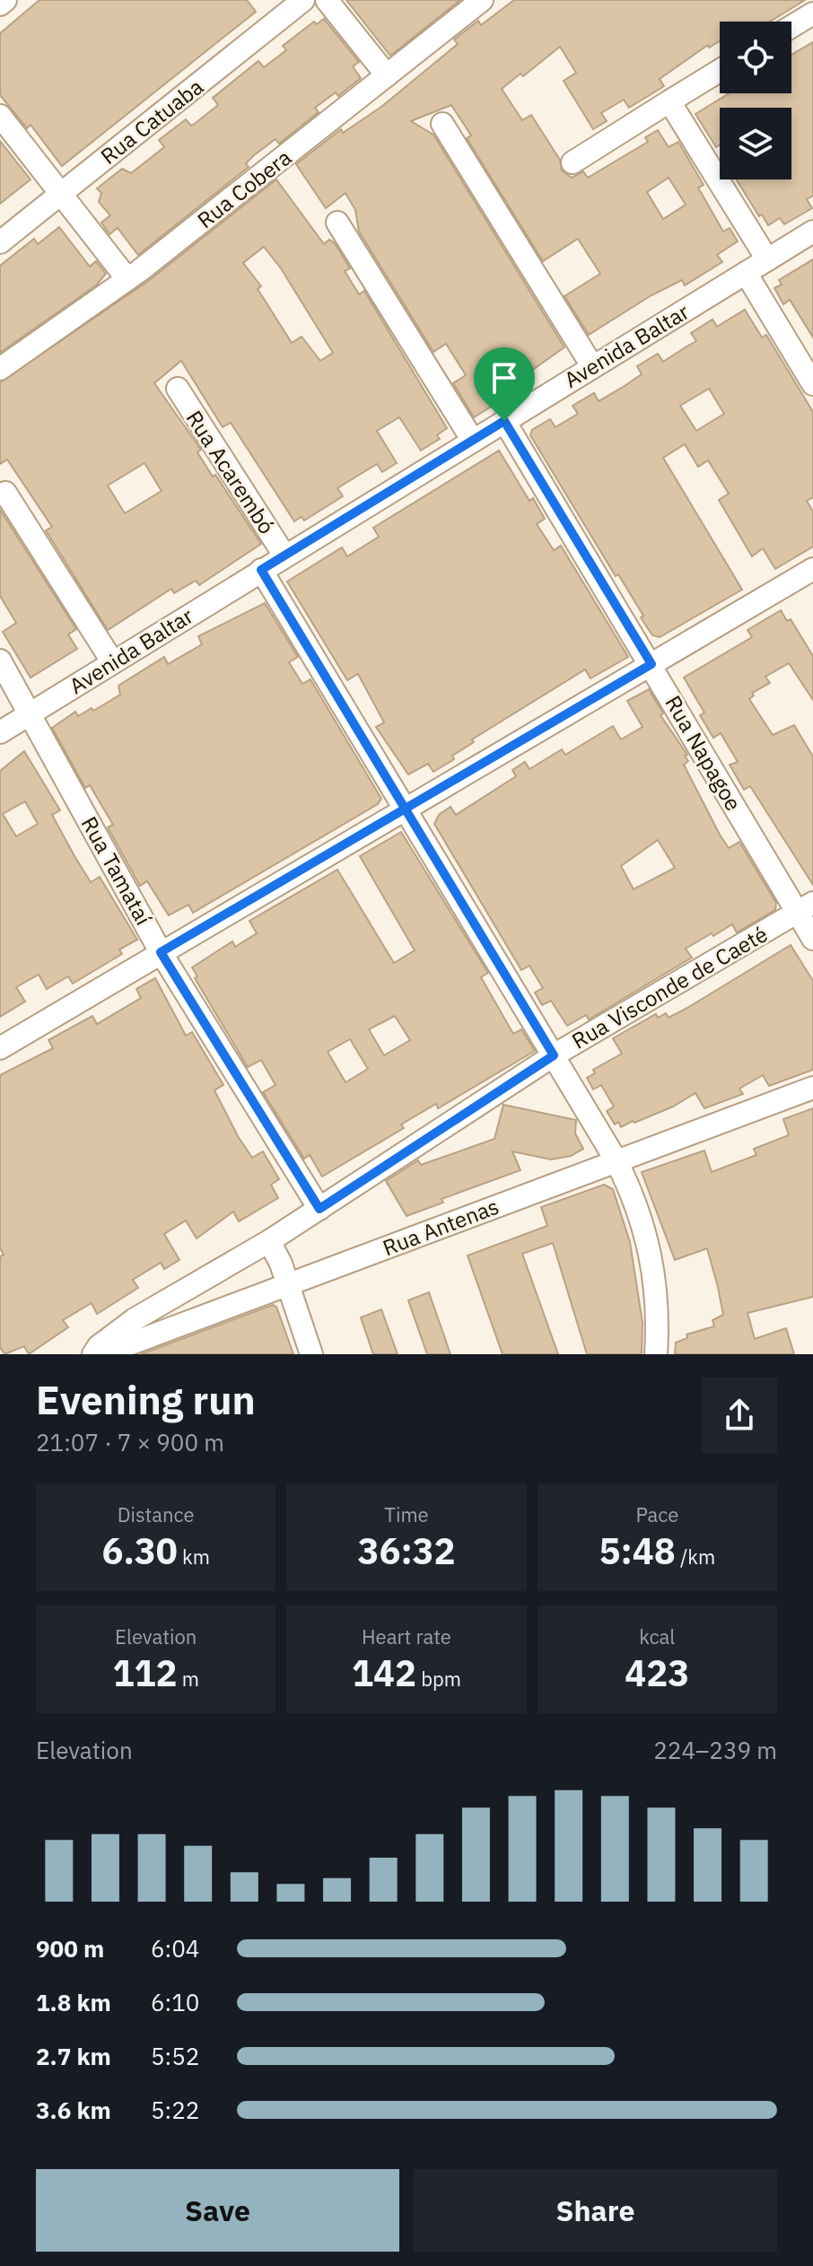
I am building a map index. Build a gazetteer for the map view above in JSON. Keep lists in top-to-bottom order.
{
  "streets": {
    "street": [
      "Rua Catuaba",
      "Rua Cobera",
      "Avenida Baltar",
      "Rua Acarembó",
      "Rua Napagoe",
      "Rua Tamataí",
      "Rua Visconde de Caeté",
      "Rua Antenas"
    ]
  },
  "crossings": [
    ["Avenida Baltar", "Rua Acarembó"],
    ["Avenida Baltar", "Rua Napagoe"],
    ["Avenida Baltar", "Rua Tamataí"],
    ["Rua Napagoe", "Rua Visconde de Caeté"],
    ["Rua Tamataí", "Rua Visconde de Caeté"]
  ],
  "page": {
    "heading": ["Evening run", "21:07 · 7 × 900 m"],
    "stats": [
      ["Distance", "6.30 km"],
      ["Time", "36:32"],
      ["Pace", "5:48 /km"],
      ["Elevation", "112 m"],
      ["Heart rate", "142 bpm"],
      ["kcal", "423"]
    ],
    "chart": ["Elevation", "224–239 m"],
    "list": [
      {
        "name": "900 m",
        "note": "6:04"
      },
      {
        "name": "1.8 km",
        "note": "6:10"
      },
      {
        "name": "2.7 km",
        "note": "5:52"
      },
      {
        "name": "3.6 km",
        "note": "5:22"
      }
    ],
    "buttons": ["Save", "Share"]
  }
}
